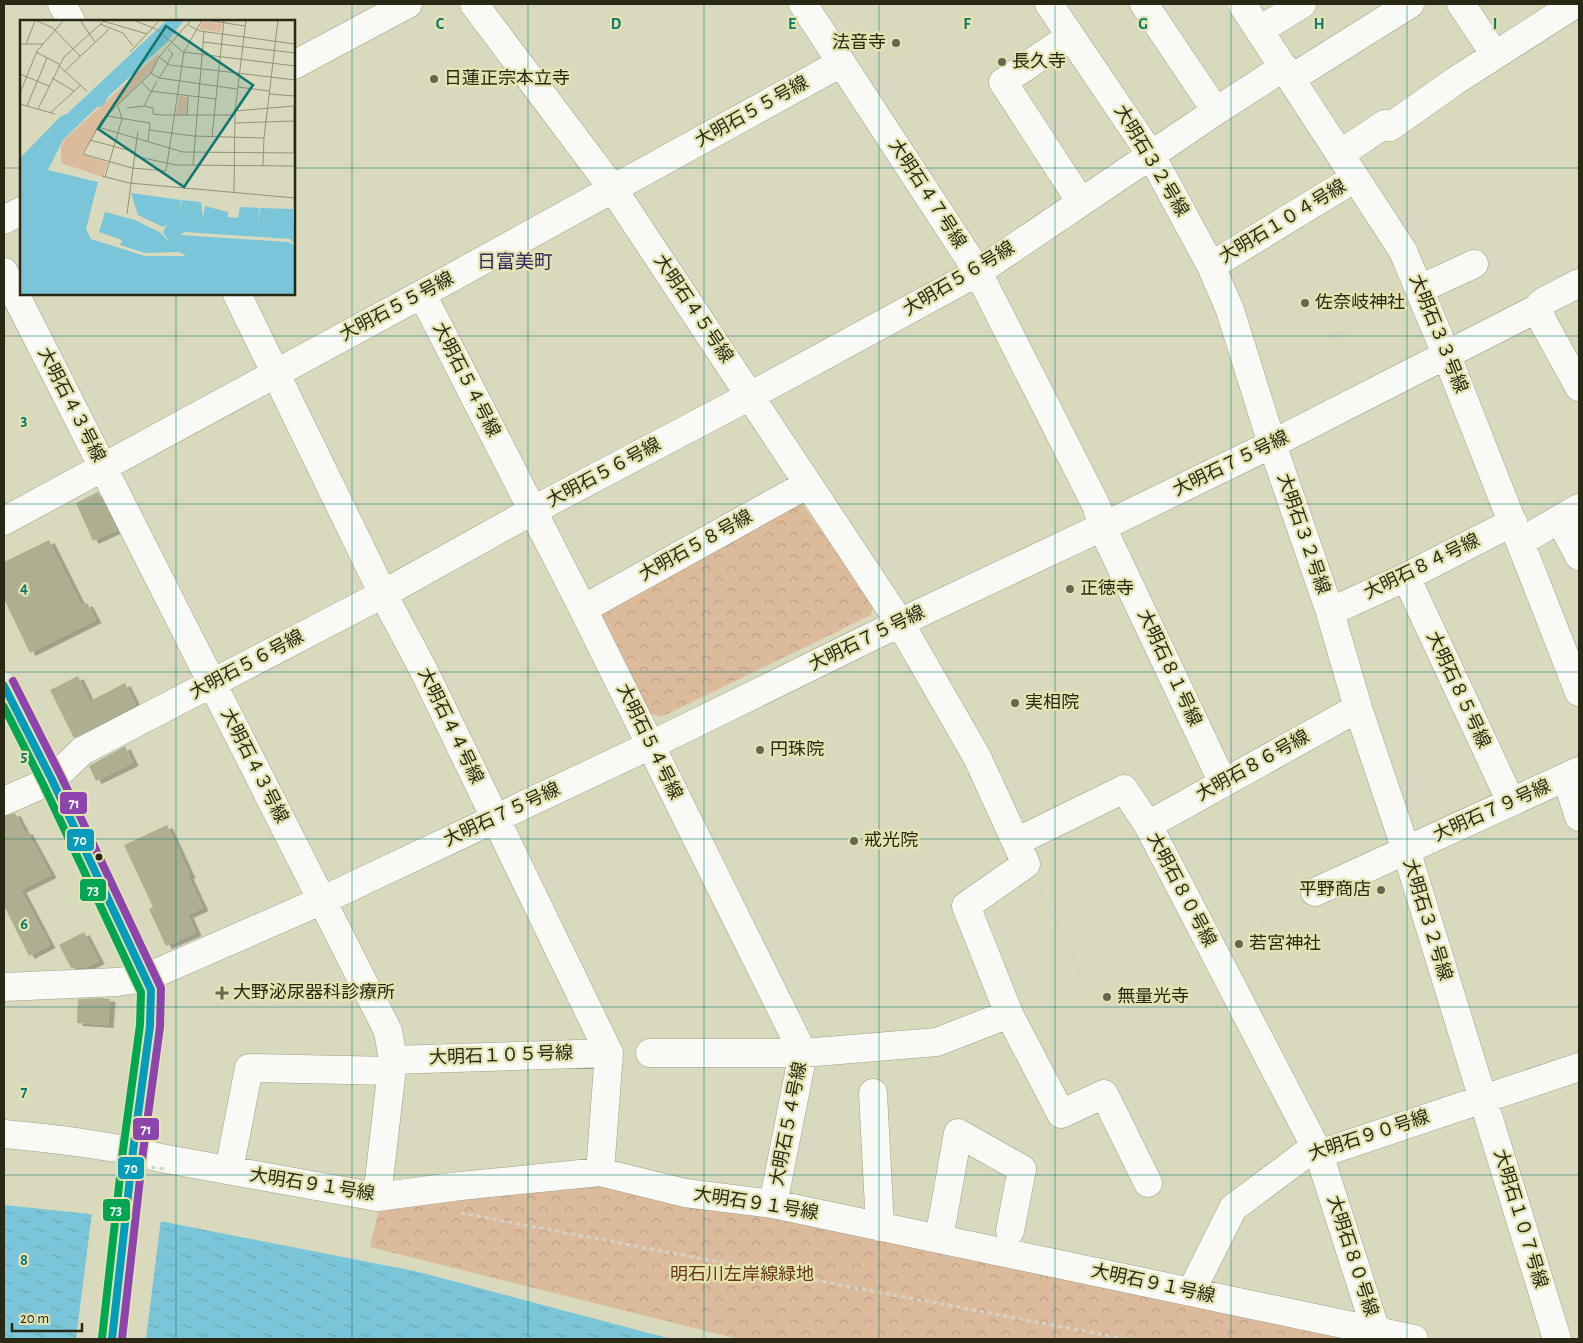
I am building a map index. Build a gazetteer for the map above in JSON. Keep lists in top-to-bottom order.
{
  "streets": {
    "street": [
      "大明石５５号線",
      "大明石３２号線",
      "大明石４７号線",
      "大明石１０４号線",
      "大明石５６号線",
      "大明石４５号線",
      "大明石３３号線",
      "大明石５４号線",
      "大明石４３号線",
      "大明石７５号線",
      "大明石５８号線",
      "大明石８４号線",
      "大明石８１号線",
      "大明石８５号線",
      "大明石４４号線",
      "大明石８６号線",
      "大明石７９号線",
      "大明石８０号線",
      "大明石１０５号線",
      "大明石９０号線",
      "大明石９１号線",
      "大明石１０７号線"
    ]
  },
  "crossings": [
    ["大明石５５号線", "大明石４７号線"],
    ["大明石５５号線", "大明石４５号線"],
    ["大明石５５号線", "大明石５４号線"],
    ["大明石５５号線", "大明石４３号線"],
    ["大明石５５号線", "大明石４４号線"],
    ["大明石３２号線", "大明石１０４号線"],
    ["大明石３２号線", "大明石５６号線"],
    ["大明石３２号線", "大明石７５号線"],
    ["大明石３２号線", "大明石８４号線"],
    ["大明石３２号線", "大明石８６号線"],
    ["大明石３２号線", "大明石７９号線"],
    ["大明石３２号線", "大明石９０号線"],
    ["大明石３２号線", "大明石１０７号線"],
    ["大明石４７号線", "大明石５６号線"],
    ["大明石４７号線", "大明石７５号線"],
    ["大明石４７号線", "大明石８１号線"],
    ["大明石１０４号線", "大明石３３号線"],
    ["大明石５６号線", "大明石４５号線"],
    ["大明石５６号線", "大明石３３号線"],
    ["大明石５６号線", "大明石５４号線"],
    ["大明石５６号線", "大明石４３号線"],
    ["大明石５６号線", "大明石４４号線"],
    ["大明石４５号線", "大明石７５号線"],
    ["大明石４５号線", "大明石５８号線"],
    ["大明石３３号線", "大明石７５号線"],
    ["大明石３３号線", "大明石８４号線"],
    ["大明石５４号線", "大明石７５号線"],
    ["大明石５４号線", "大明石５８号線"],
    ["大明石５４号線", "大明石９１号線"],
    ["大明石４３号線", "大明石７５号線"],
    ["大明石４３号線", "大明石１０５号線"],
    ["大明石４３号線", "大明石９１号線"],
    ["大明石７５号線", "大明石８１号線"],
    ["大明石７５号線", "大明石４４号線"],
    ["大明石８４号線", "大明石８５号線"],
    ["大明石８１号線", "大明石８６号線"],
    ["大明石８５号線", "大明石７９号線"],
    ["大明石４４号線", "大明石１０５号線"],
    ["大明石８６号線", "大明石８０号線"],
    ["大明石８０号線", "大明石９０号線"],
    ["大明石８０号線", "大明石９１号線"],
    ["大明石１０５号線", "大明石９１号線"],
    ["大明石９０号線", "大明石９１号線"],
    ["大明石９０号線", "大明石１０７号線"]
  ],
  "districts": ["日富美町"],
  "parks": ["明石川左岸線緑地"],
  "places": {
    "other": [
      "法音寺",
      "長久寺",
      "日蓮正宗本立寺",
      "佐奈岐神社",
      "正徳寺",
      "実相院",
      "円珠院",
      "戒光院",
      "平野商店",
      "若宮神社",
      "無量光寺"
    ],
    "health": ["大野泌尿器科診療所"]
  },
  "lines": ["transit line 71", "transit line 70", "transit line 73"],
  "scale_bar": "20 m",
  "grid": {
    "columns": [
      "C",
      "D",
      "E",
      "F",
      "G",
      "H",
      "I"
    ],
    "rows": [
      "3",
      "4",
      "5",
      "6",
      "7",
      "8"
    ]
  }
}
